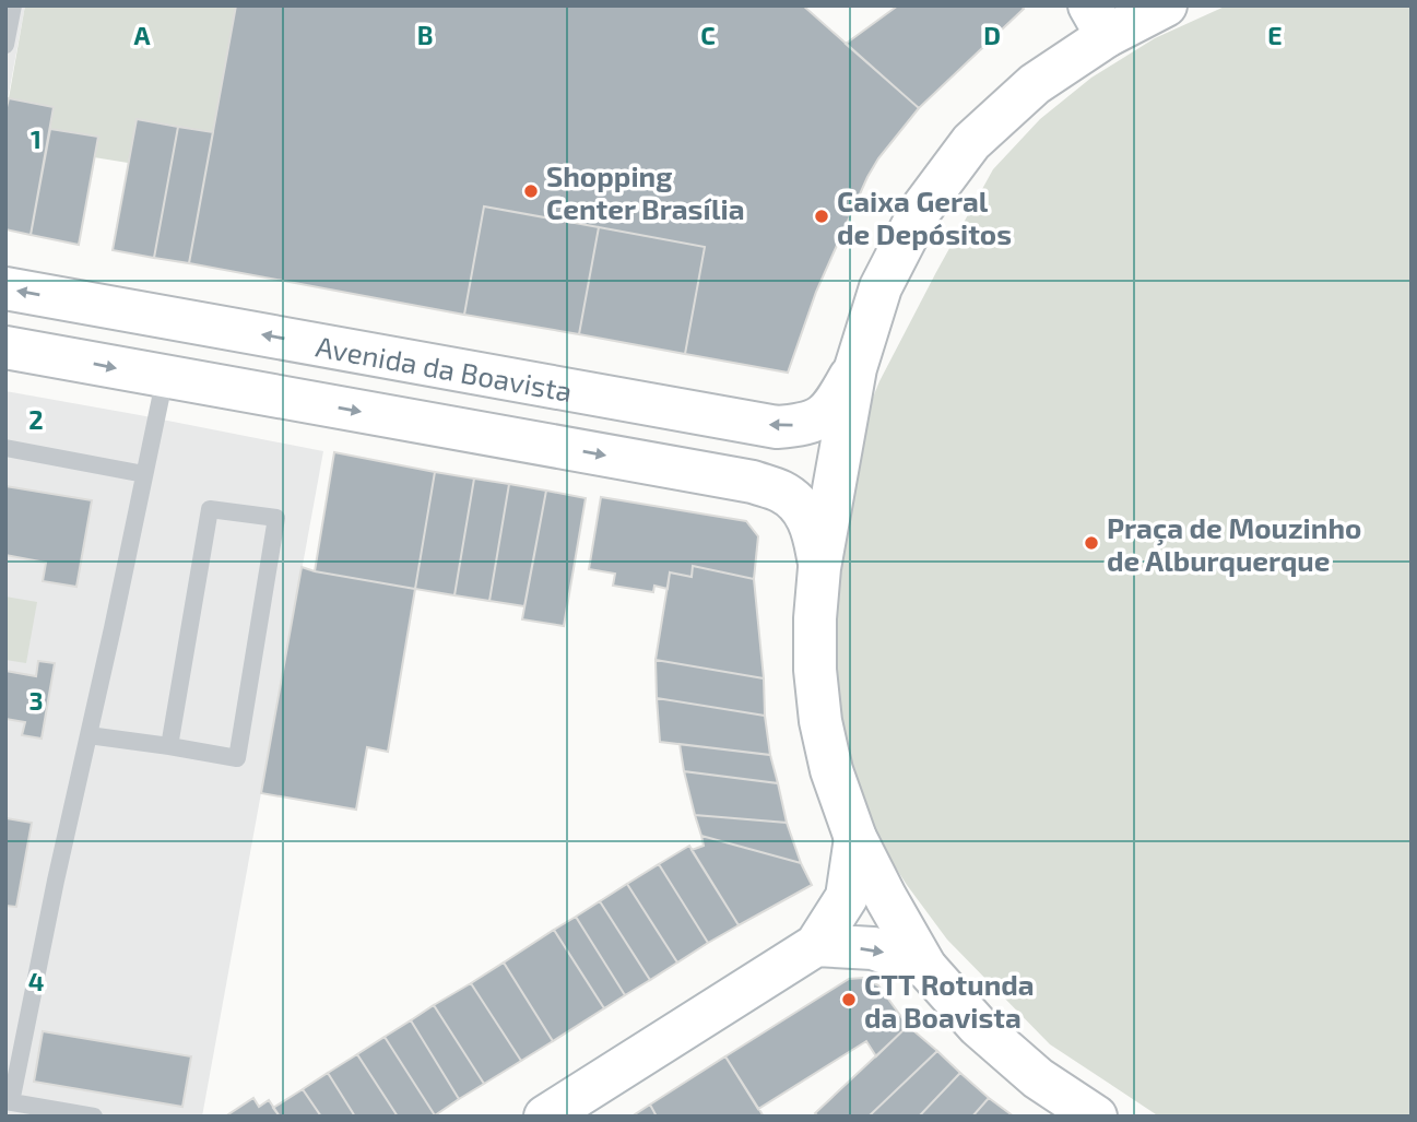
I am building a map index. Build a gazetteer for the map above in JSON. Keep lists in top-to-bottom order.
{
  "streets": {
    "main road": ["Avenida da Boavista"]
  },
  "places": [
    "Shopping Center Brasília",
    "Caixa Geral de Depósitos",
    "Praça de Mouzinho de Alburquerque",
    "CTT Rotunda da Boavista"
  ],
  "grid": {
    "columns": [
      "A",
      "B",
      "C",
      "D",
      "E"
    ],
    "rows": [
      "1",
      "2",
      "3",
      "4"
    ]
  }
}
